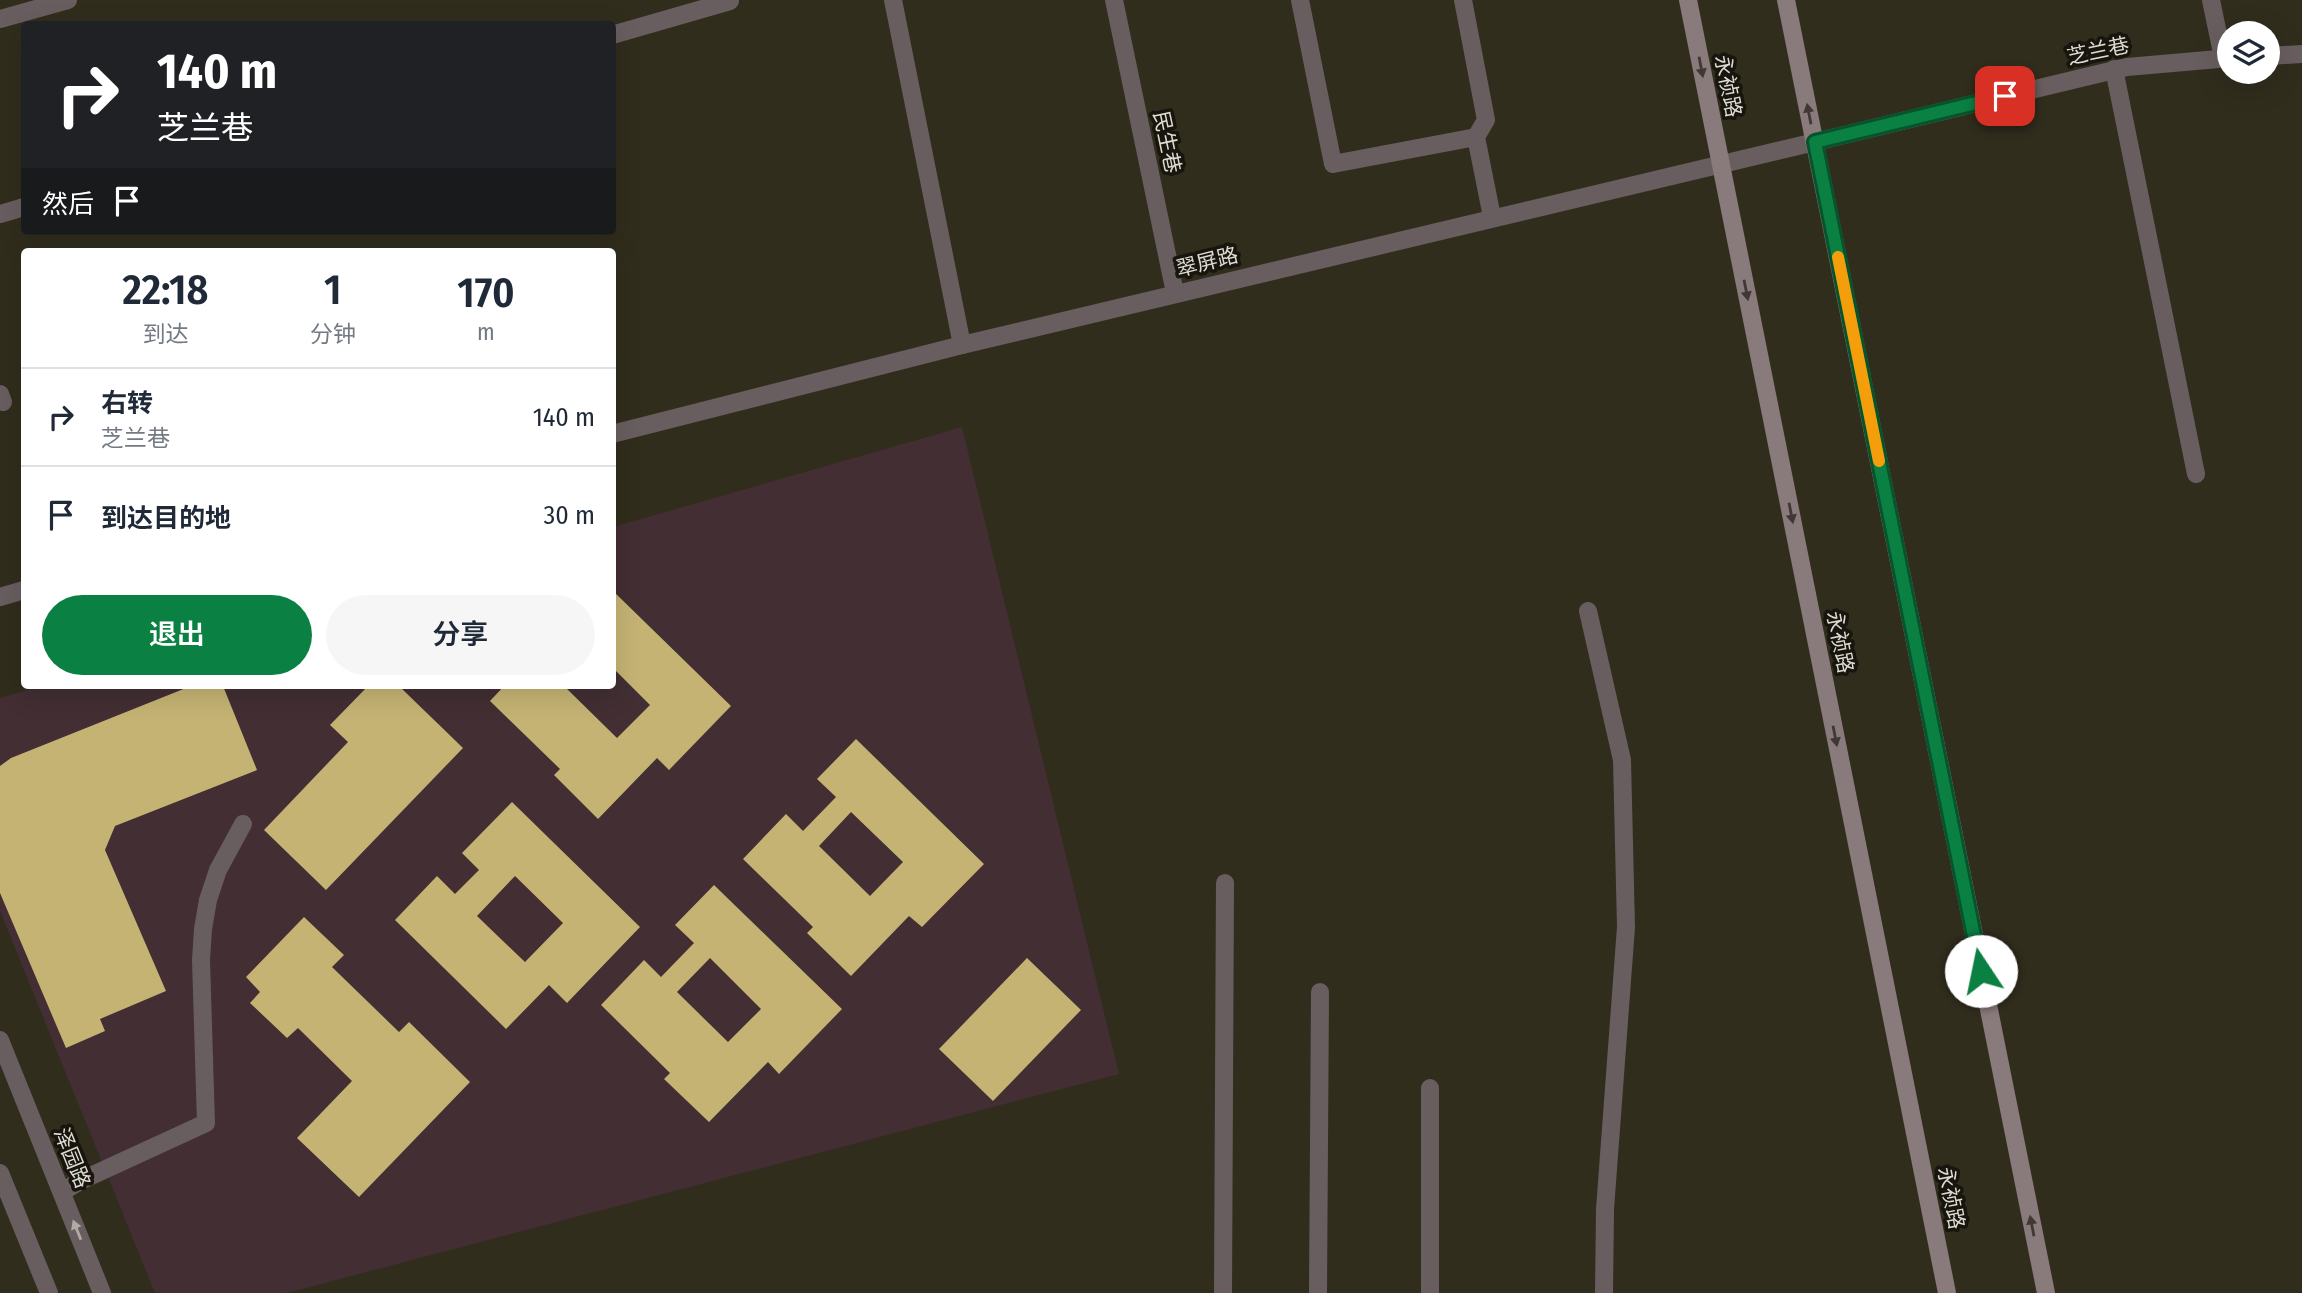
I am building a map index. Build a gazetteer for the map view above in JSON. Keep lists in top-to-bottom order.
{
  "streets": {
    "main road": ["永祯路"],
    "street": [
      "芝兰巷",
      "民生巷",
      "翠屏路",
      "泽园路"
    ]
  },
  "crossings": [
    ["芝兰巷", "翠屏路"],
    ["永祯路", "翠屏路"],
    ["民生巷", "翠屏路"]
  ],
  "page": {
    "turn": ["140 m", "芝兰巷"],
    "then": "然后",
    "eta": [
      "22:18",
      "到达",
      "1",
      "分钟",
      "170",
      "m"
    ],
    "list": [
      {
        "name": "右转",
        "note": "芝兰巷",
        "value": "140 m"
      },
      {
        "name": "到达目的地",
        "value": "30 m"
      }
    ],
    "buttons": ["退出", "分享"]
  }
}
